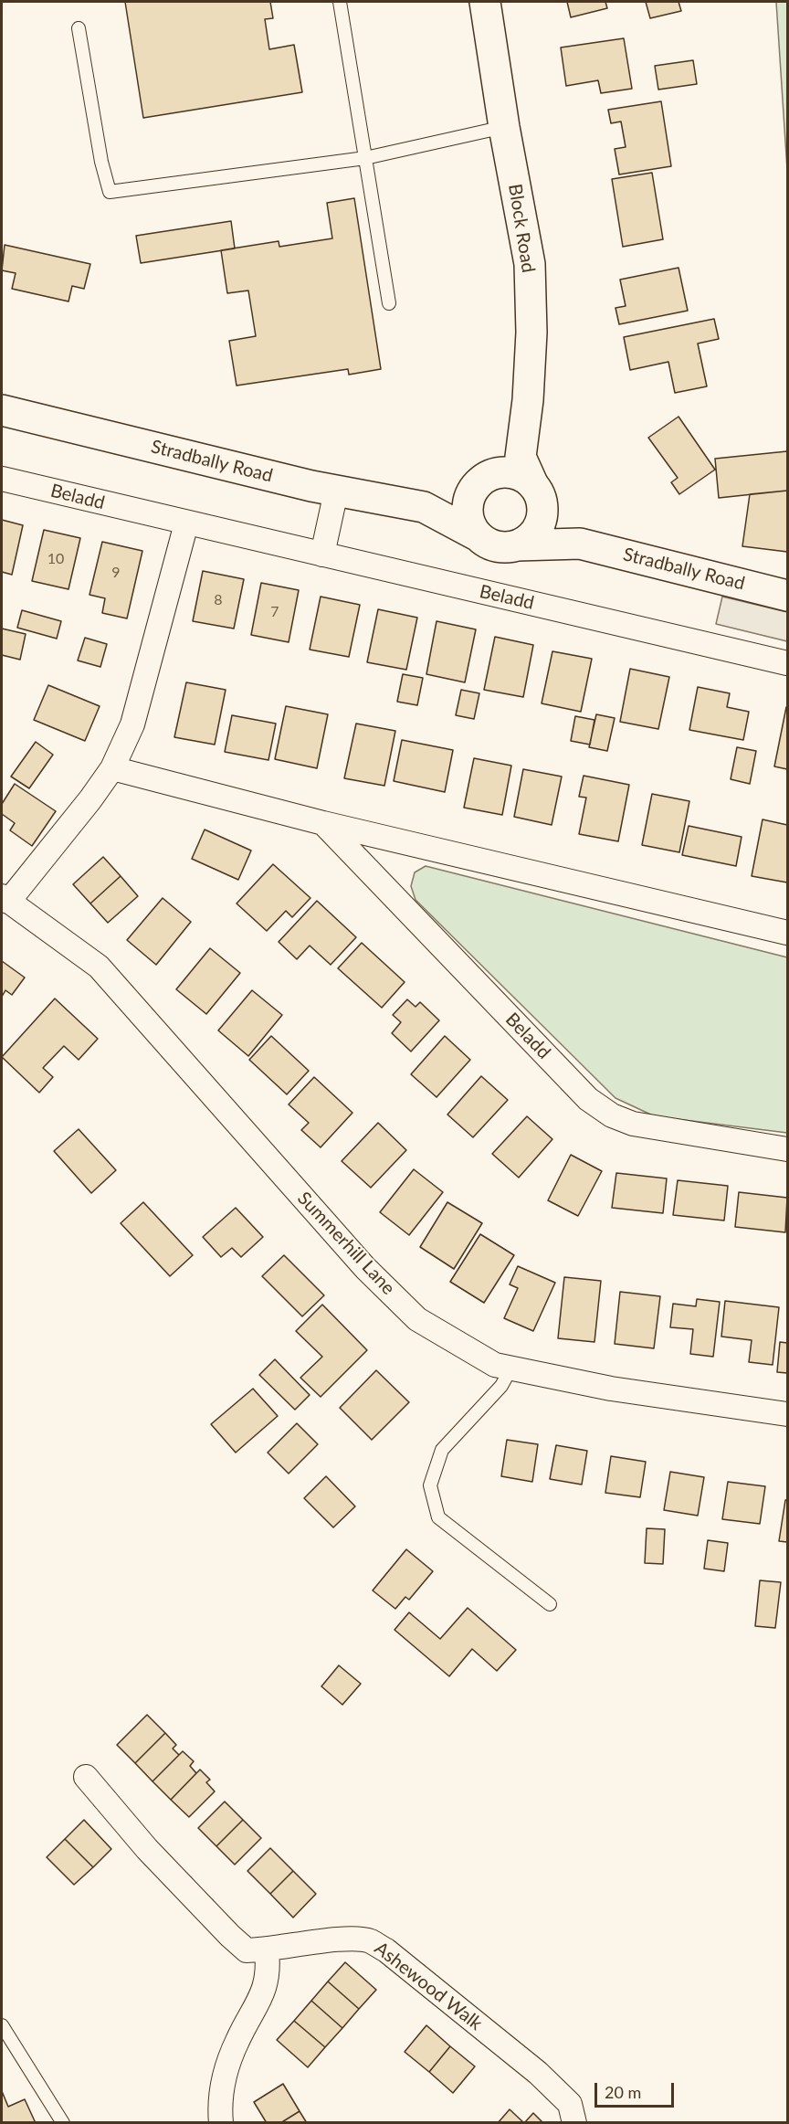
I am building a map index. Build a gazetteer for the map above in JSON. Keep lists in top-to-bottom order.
{
  "streets": {
    "main road": ["Block Road", "Stradbally Road"],
    "street": ["Beladd", "Summerhill Lane", "Ashewood Walk"]
  },
  "crossings": [
    ["Block Road", "Stradbally Road"]
  ],
  "house_numbers": [
    "10",
    "9",
    "8",
    "7"
  ],
  "scale_bar": "20 m"
}
